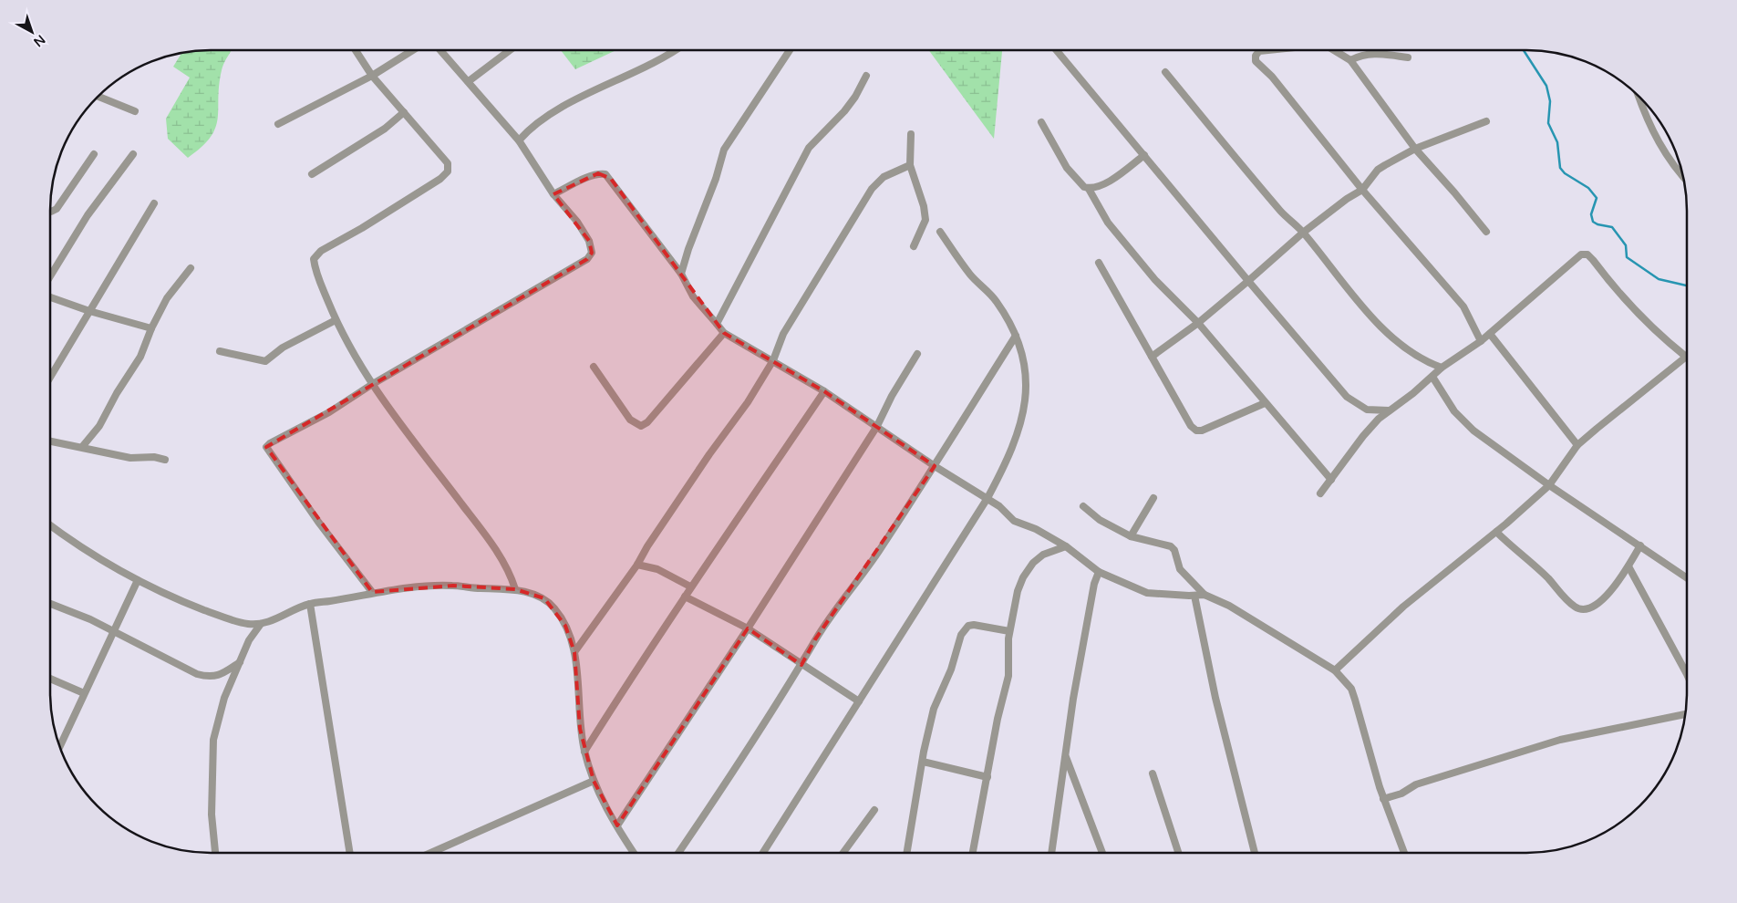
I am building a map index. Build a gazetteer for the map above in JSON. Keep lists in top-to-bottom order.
{
  "north": "bottom right"
}
